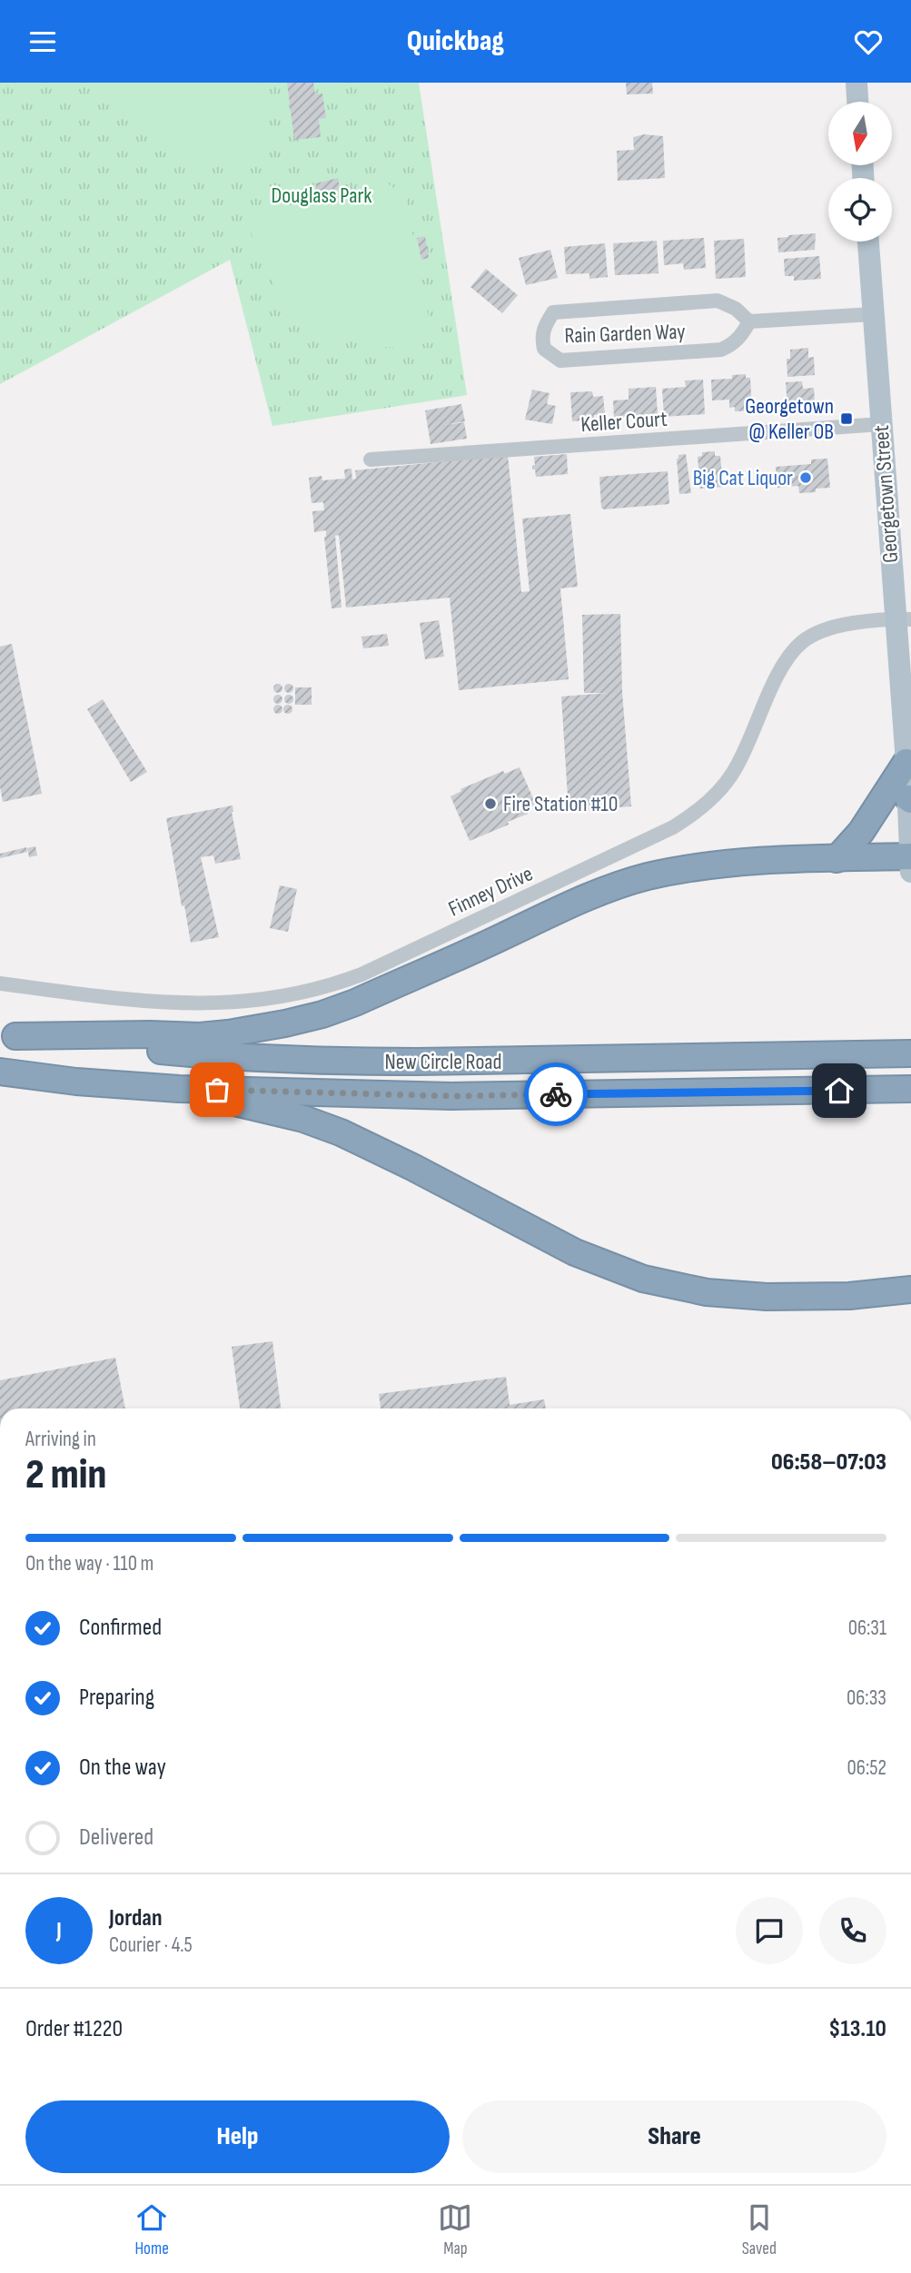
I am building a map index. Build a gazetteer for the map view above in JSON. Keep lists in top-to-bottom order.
{
  "streets": {
    "highway": ["New Circle Road"],
    "main road": ["Georgetown Street"],
    "street": ["Rain Garden Way", "Keller Court", "Finney Drive"]
  },
  "crossings": [
    ["Keller Court", "Georgetown Street"],
    ["Georgetown Street", "Finney Drive"]
  ],
  "parks": ["Douglass Park"],
  "places": {
    "transit": ["Georgetown @ Keller OB"],
    "other": ["Big Cat Liquor", "Fire Station #10"]
  },
  "north": "bottom",
  "page": {
    "header": "Quickbag",
    "heading": ["2 min", "Arriving in", "06:58–07:03"],
    "panel": [
      "Jordan",
      "Courier · 4.5",
      "Order #1220",
      "$13.10"
    ],
    "bar": "On the way · 110 m",
    "list": [
      ["Confirmed", "06:31"],
      ["Preparing", "06:33"],
      ["On the way", "06:52"],
      "Delivered"
    ],
    "round": "J",
    "buttons": ["Help", "Share"],
    "tabs": ["Home", "Map", "Saved"]
  }
}
